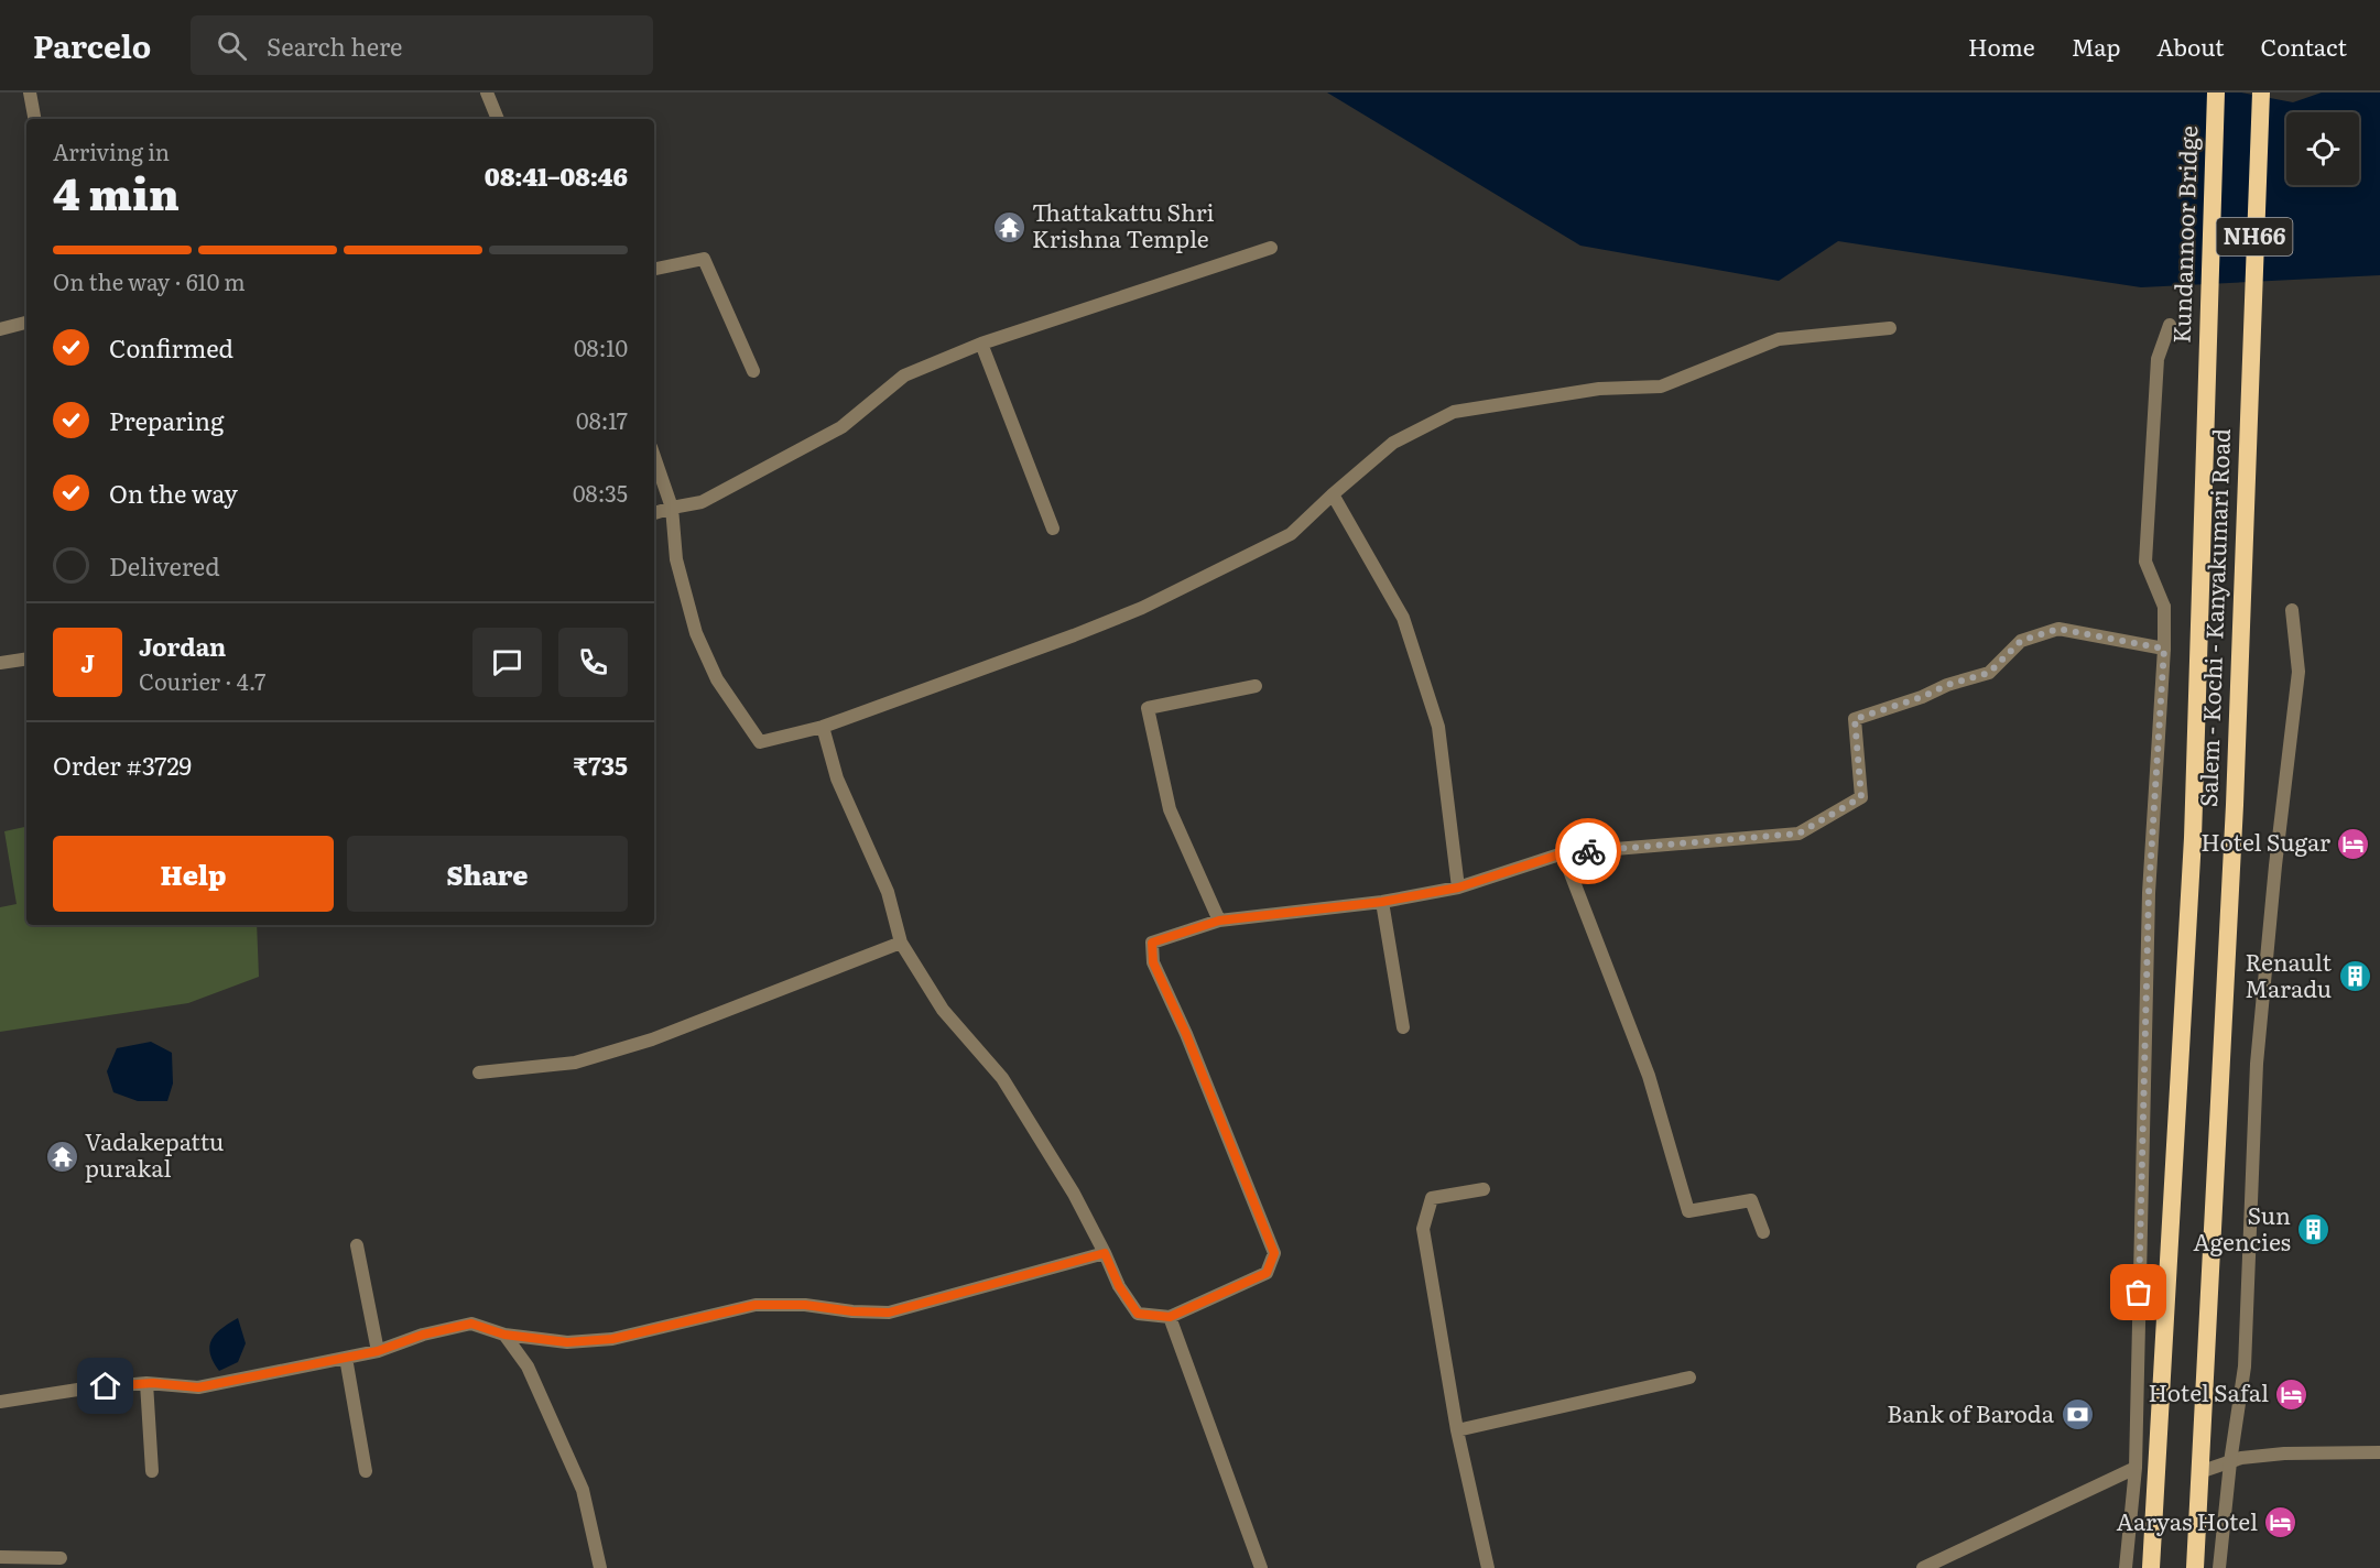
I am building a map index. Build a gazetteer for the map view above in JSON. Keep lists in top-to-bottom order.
{
  "streets": {
    "highway": ["Kundannoor Bridge", "NH66", "Salem - Kochi - Kanyakumari Road"]
  },
  "crossings": [
    ["Kundannoor Bridge", "Salem - Kochi - Kanyakumari Road"]
  ],
  "places": {
    "temple": ["Thattakattu Shri Krishna Temple", "Vadakepattu purakal"],
    "hotel": ["Hotel Sugar", "Hotel Safal", "Aaryas Hotel"],
    "building": ["Renault Maradu", "Sun Agencies"],
    "bank": ["Bank of Baroda"]
  },
  "page": {
    "header": "Parcelo",
    "search": "Search here",
    "nav": [
      "Home",
      "Map",
      "About",
      "Contact"
    ],
    "heading": ["4 min", "Arriving in", "08:41–08:46"],
    "panel": [
      "Jordan",
      "Courier · 4.7",
      "Order #3729",
      "₹735"
    ],
    "bar": "On the way · 610 m",
    "list": [
      ["Confirmed", "08:10"],
      ["Preparing", "08:17"],
      ["On the way", "08:35"],
      "Delivered"
    ],
    "round": "J",
    "buttons": ["Help", "Share"]
  }
}
